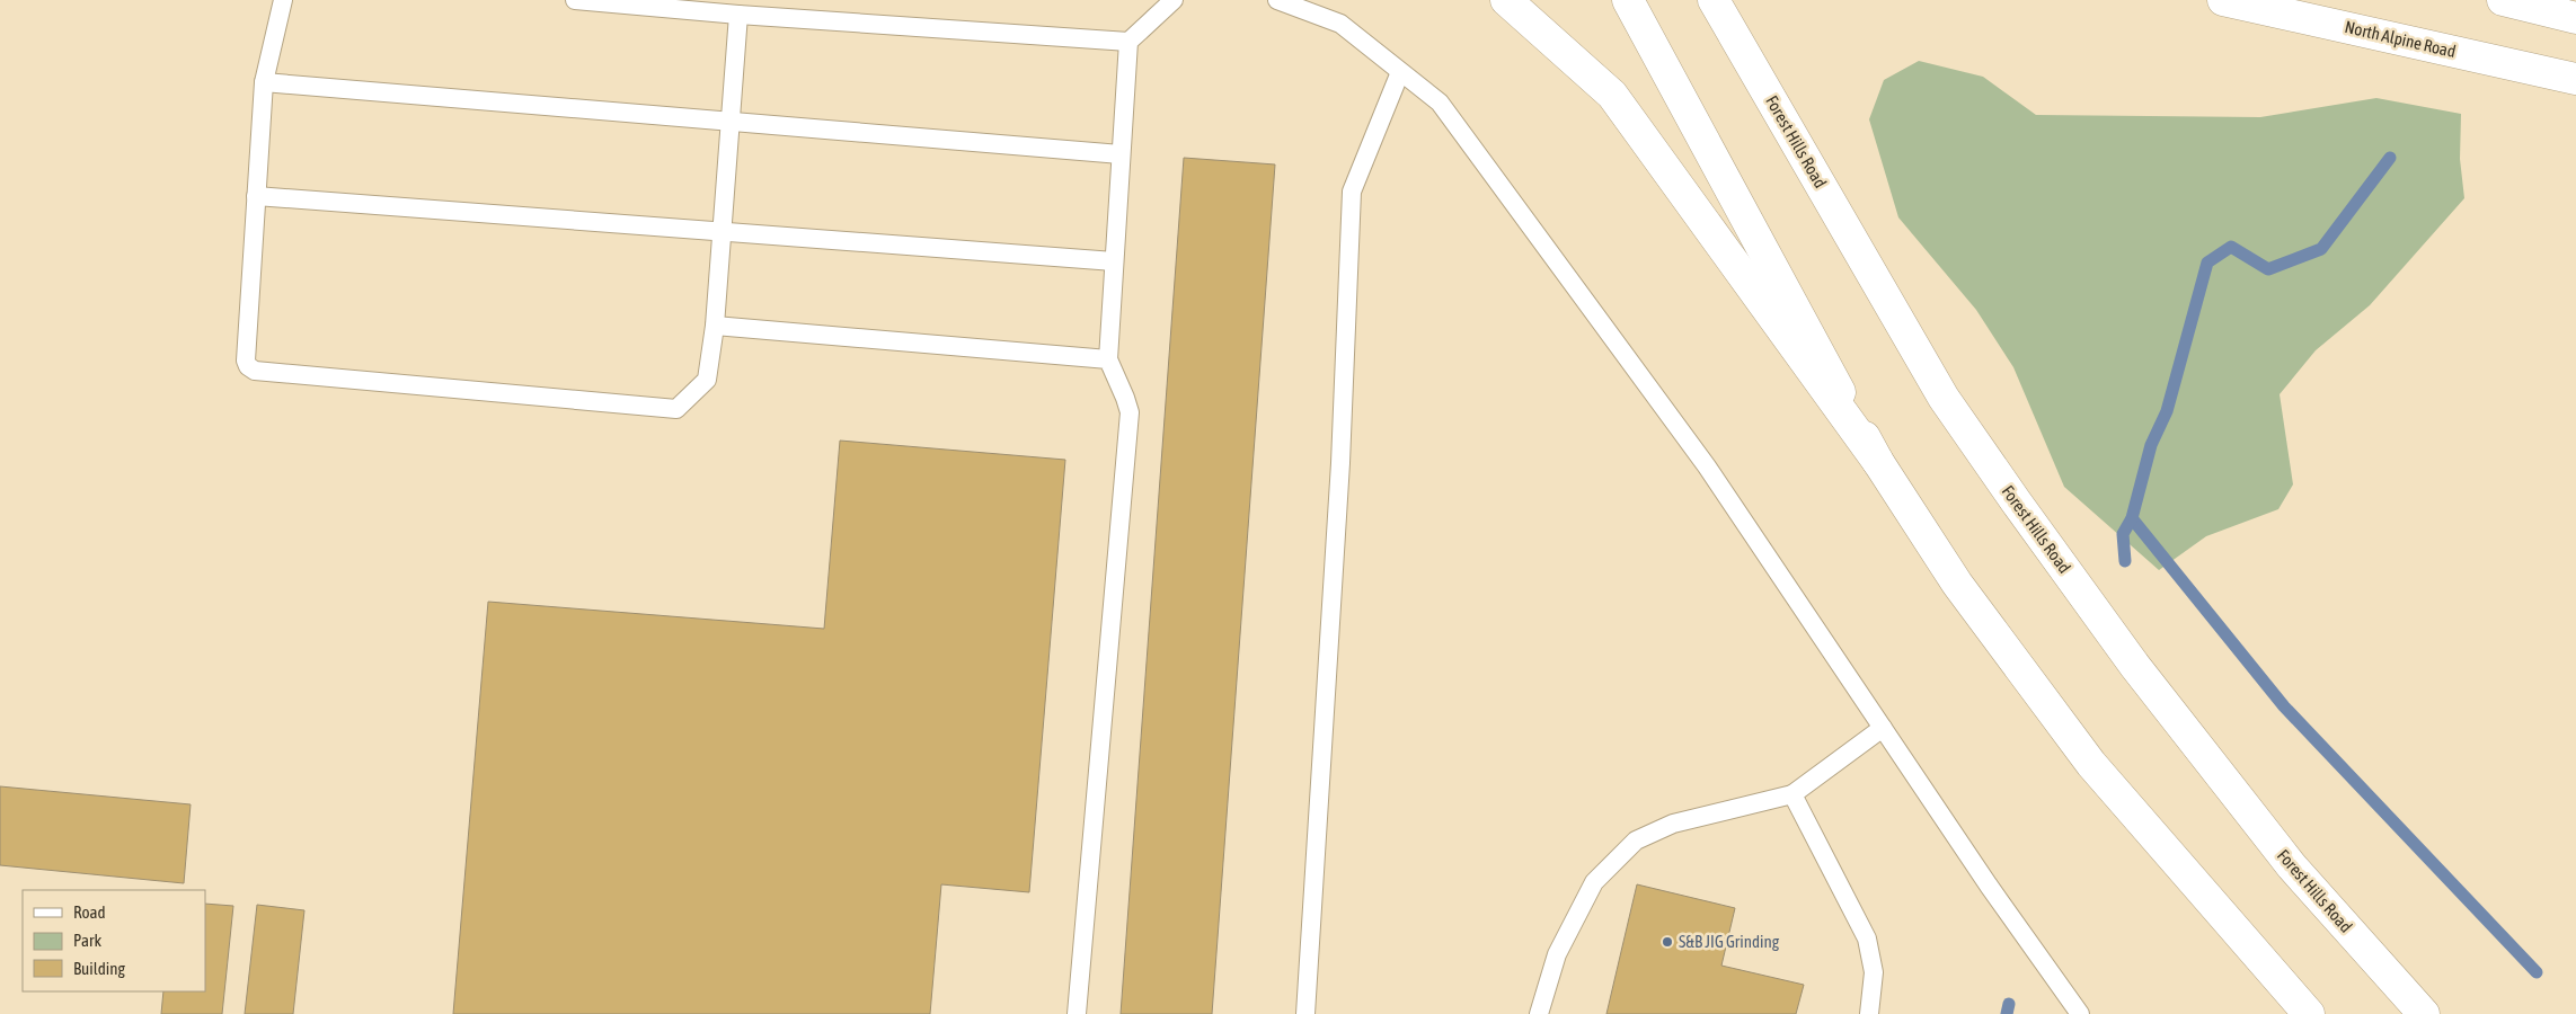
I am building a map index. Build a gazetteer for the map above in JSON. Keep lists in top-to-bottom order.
{
  "streets": {
    "street": ["North Alpine Road", "Forest Hills Road"]
  },
  "places": ["S&B JIG Grinding"],
  "legend": ["Road", "Park", "Building"]
}
